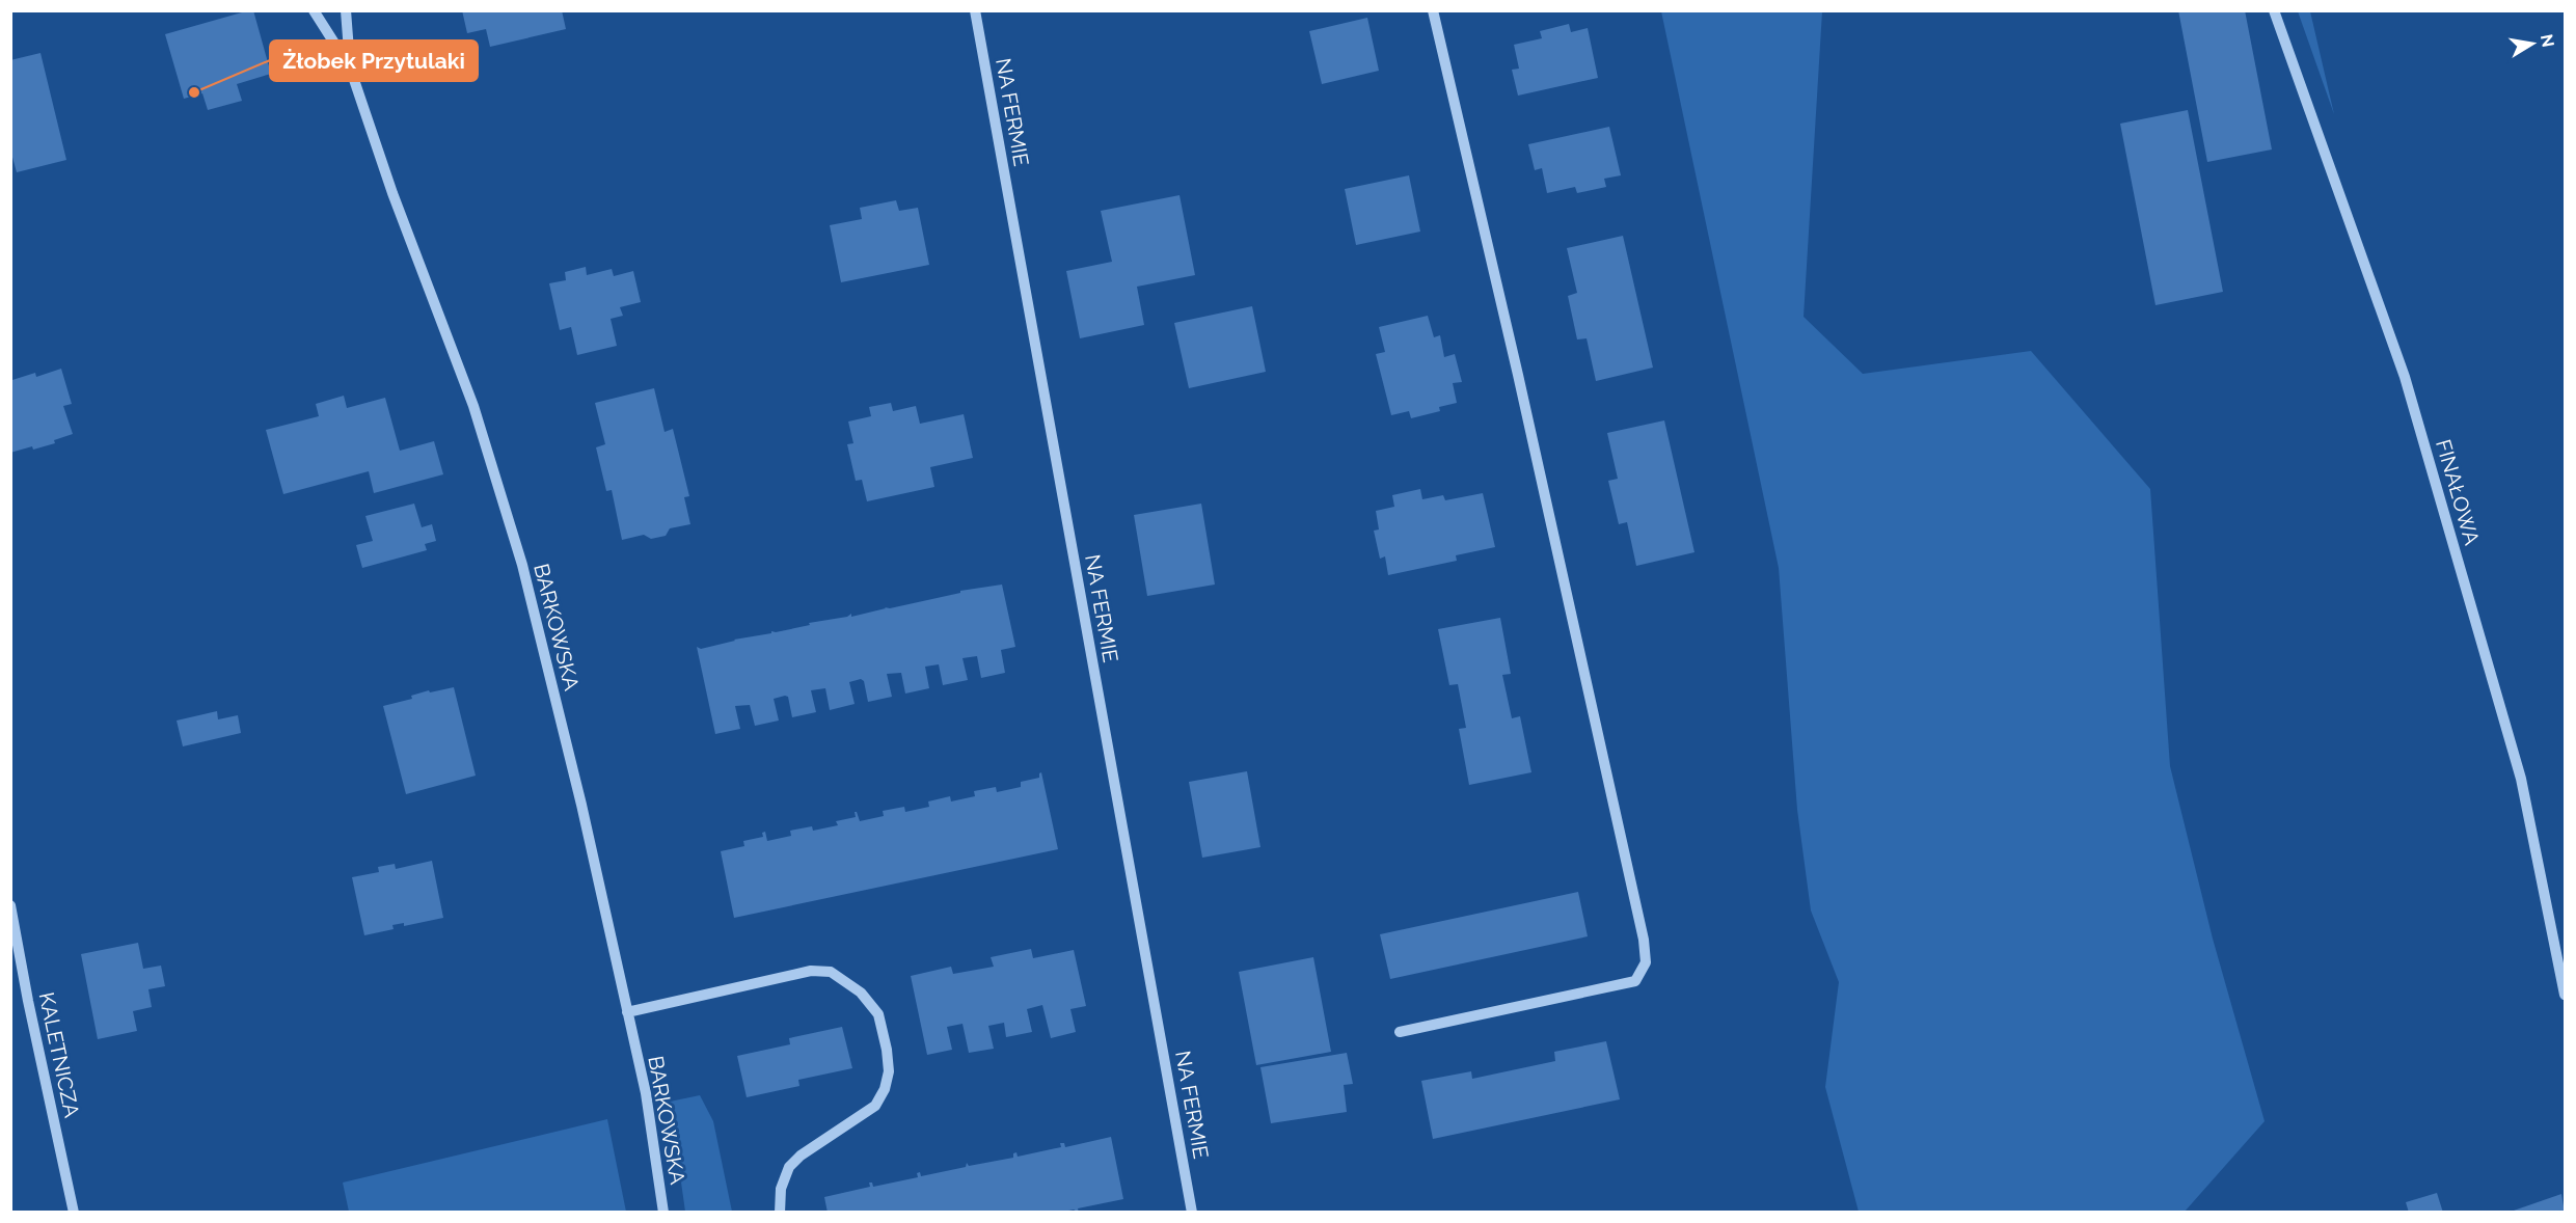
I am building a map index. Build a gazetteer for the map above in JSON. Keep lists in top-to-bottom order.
{
  "streets": {
    "street": [
      "NA FERMIE",
      "FINAŁOWA",
      "BARKOWSKA",
      "KALETNICZA"
    ]
  },
  "places": ["Żłobek Przytulaki"],
  "north": "right"
}
